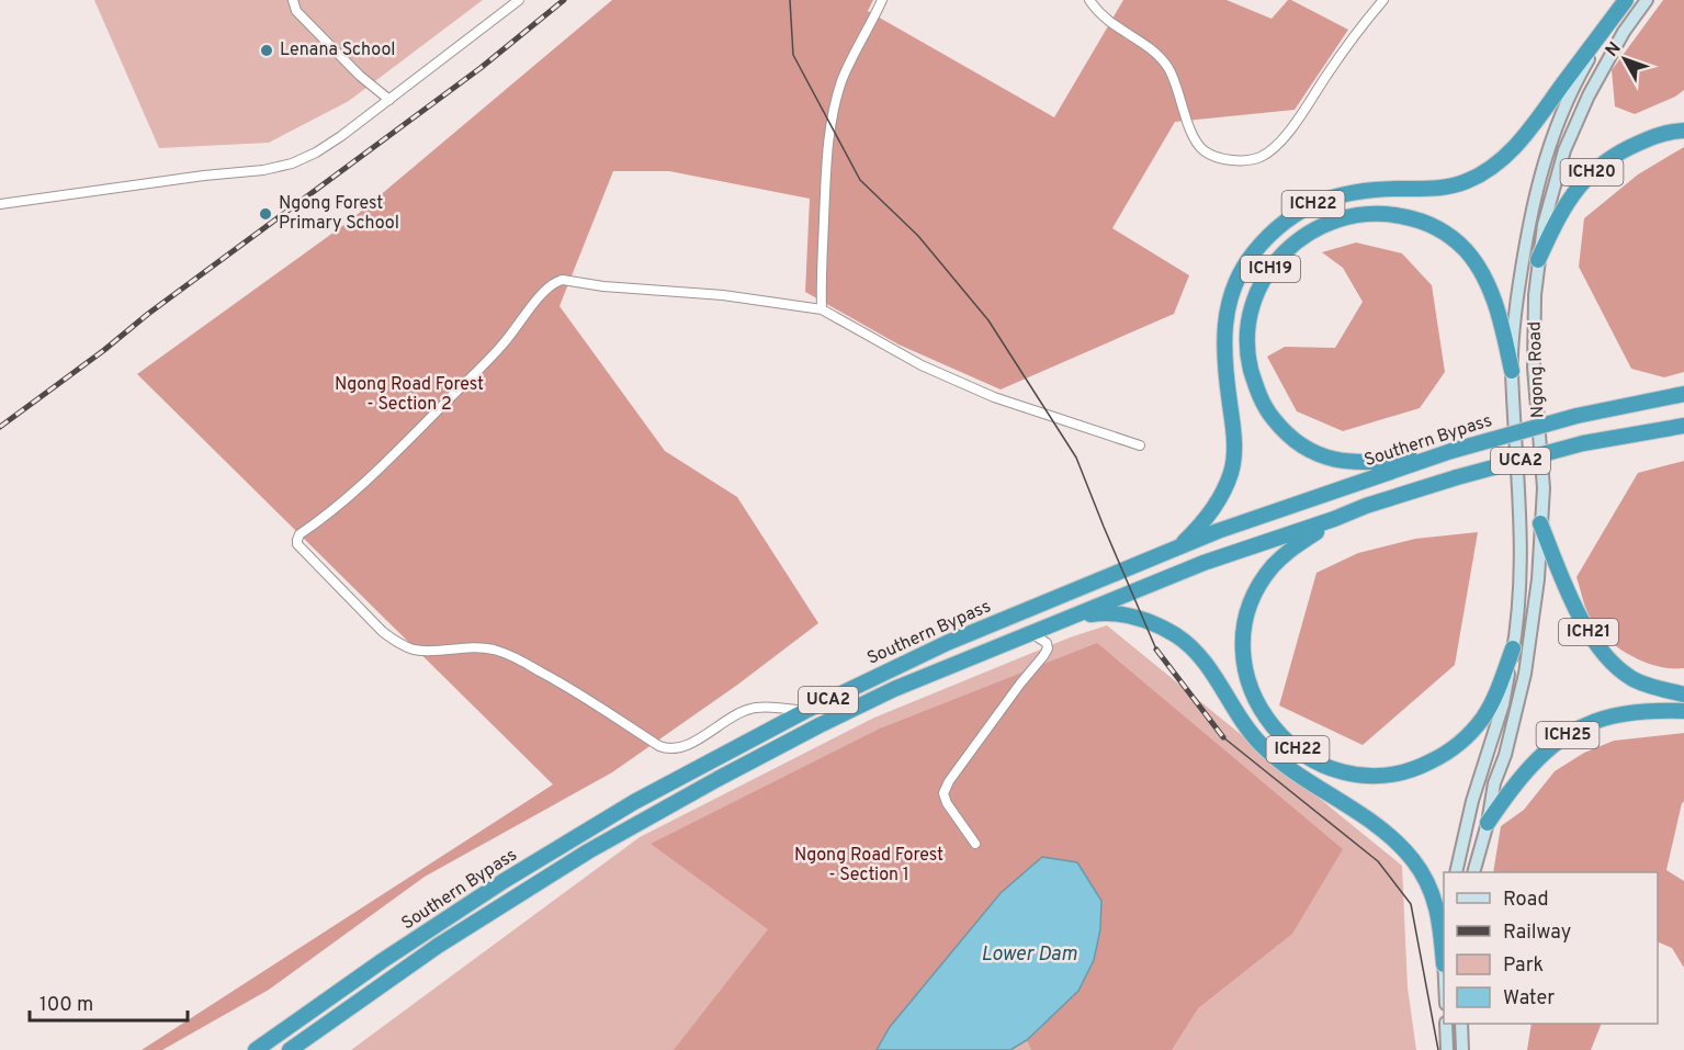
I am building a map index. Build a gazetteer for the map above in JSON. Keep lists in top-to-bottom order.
{
  "streets": {
    "highway": [
      "ICH20",
      "ICH22",
      "ICH19",
      "Southern Bypass",
      "UCA2",
      "ICH21",
      "ICH25"
    ],
    "main road": ["Ngong Road"]
  },
  "crossings": [
    ["ICH20", "Ngong Road"],
    ["ICH22", "Ngong Road"],
    ["ICH22", "Southern Bypass"],
    ["ICH19", "Ngong Road"],
    ["ICH19", "Southern Bypass"],
    ["Ngong Road", "ICH21"],
    ["Ngong Road", "ICH25"]
  ],
  "water": ["Lower Dam"],
  "parks": ["Ngong Road Forest - Section 2", "Ngong Road Forest - Section 1"],
  "places": ["Lenana School", "Ngong Forest Primary School"],
  "legend": [
    "Road",
    "Railway",
    "Park",
    "Water"
  ],
  "scale_bar": "100 m",
  "north": "top left"
}
